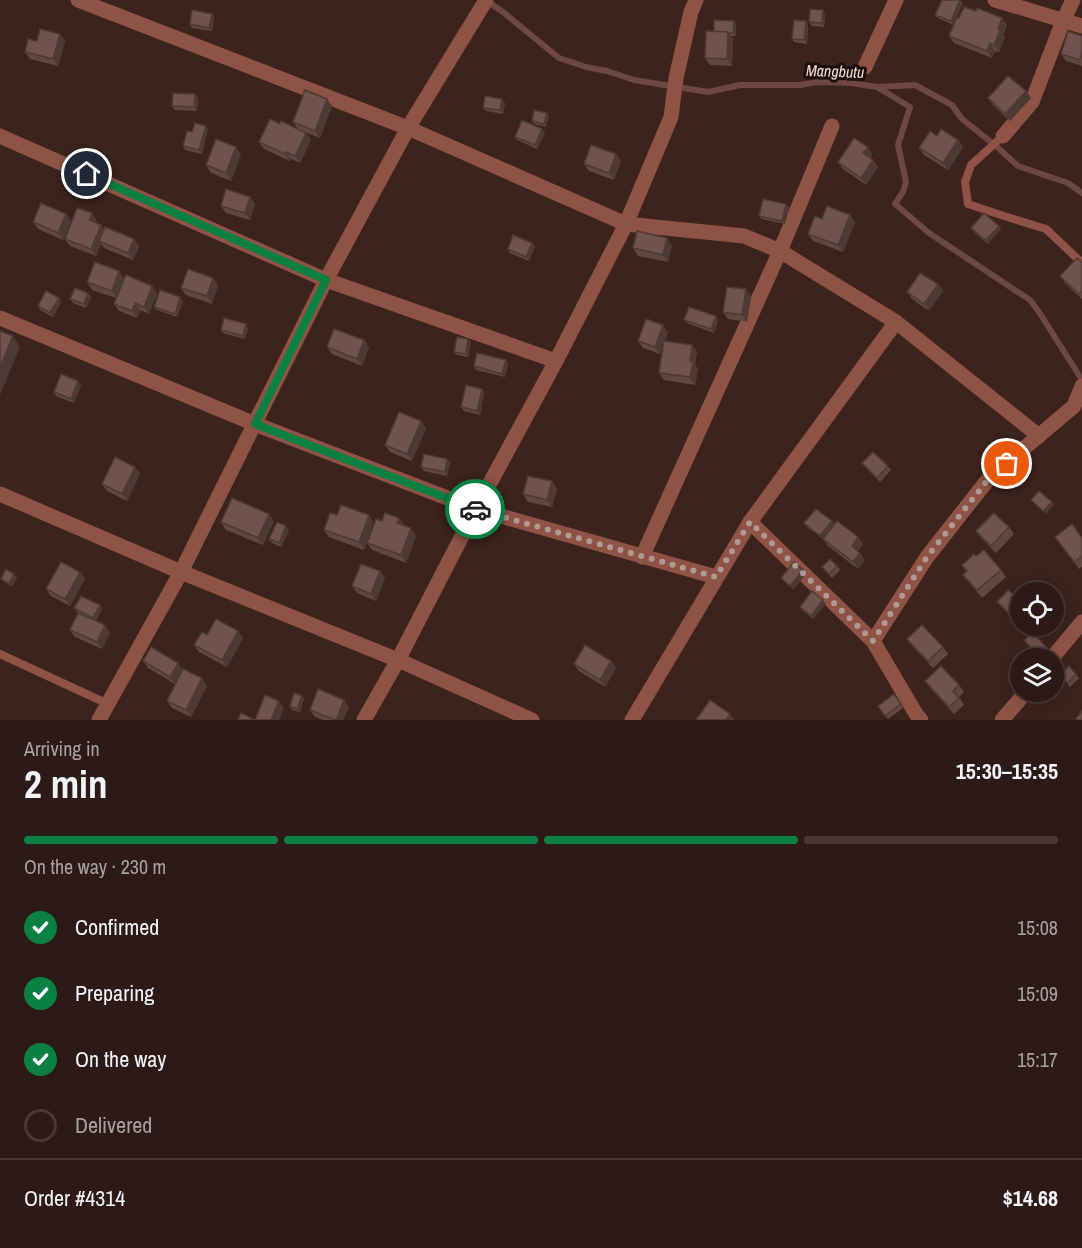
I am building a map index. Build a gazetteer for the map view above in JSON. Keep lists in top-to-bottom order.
{
  "water": ["Mangbutu"],
  "page": {
    "heading": ["2 min", "Arriving in", "15:30–15:35"],
    "panel": ["Order #4314", "$14.68"],
    "bar": "On the way · 230 m",
    "list": [
      ["Confirmed", "15:08"],
      ["Preparing", "15:09"],
      ["On the way", "15:17"],
      "Delivered"
    ]
  }
}
